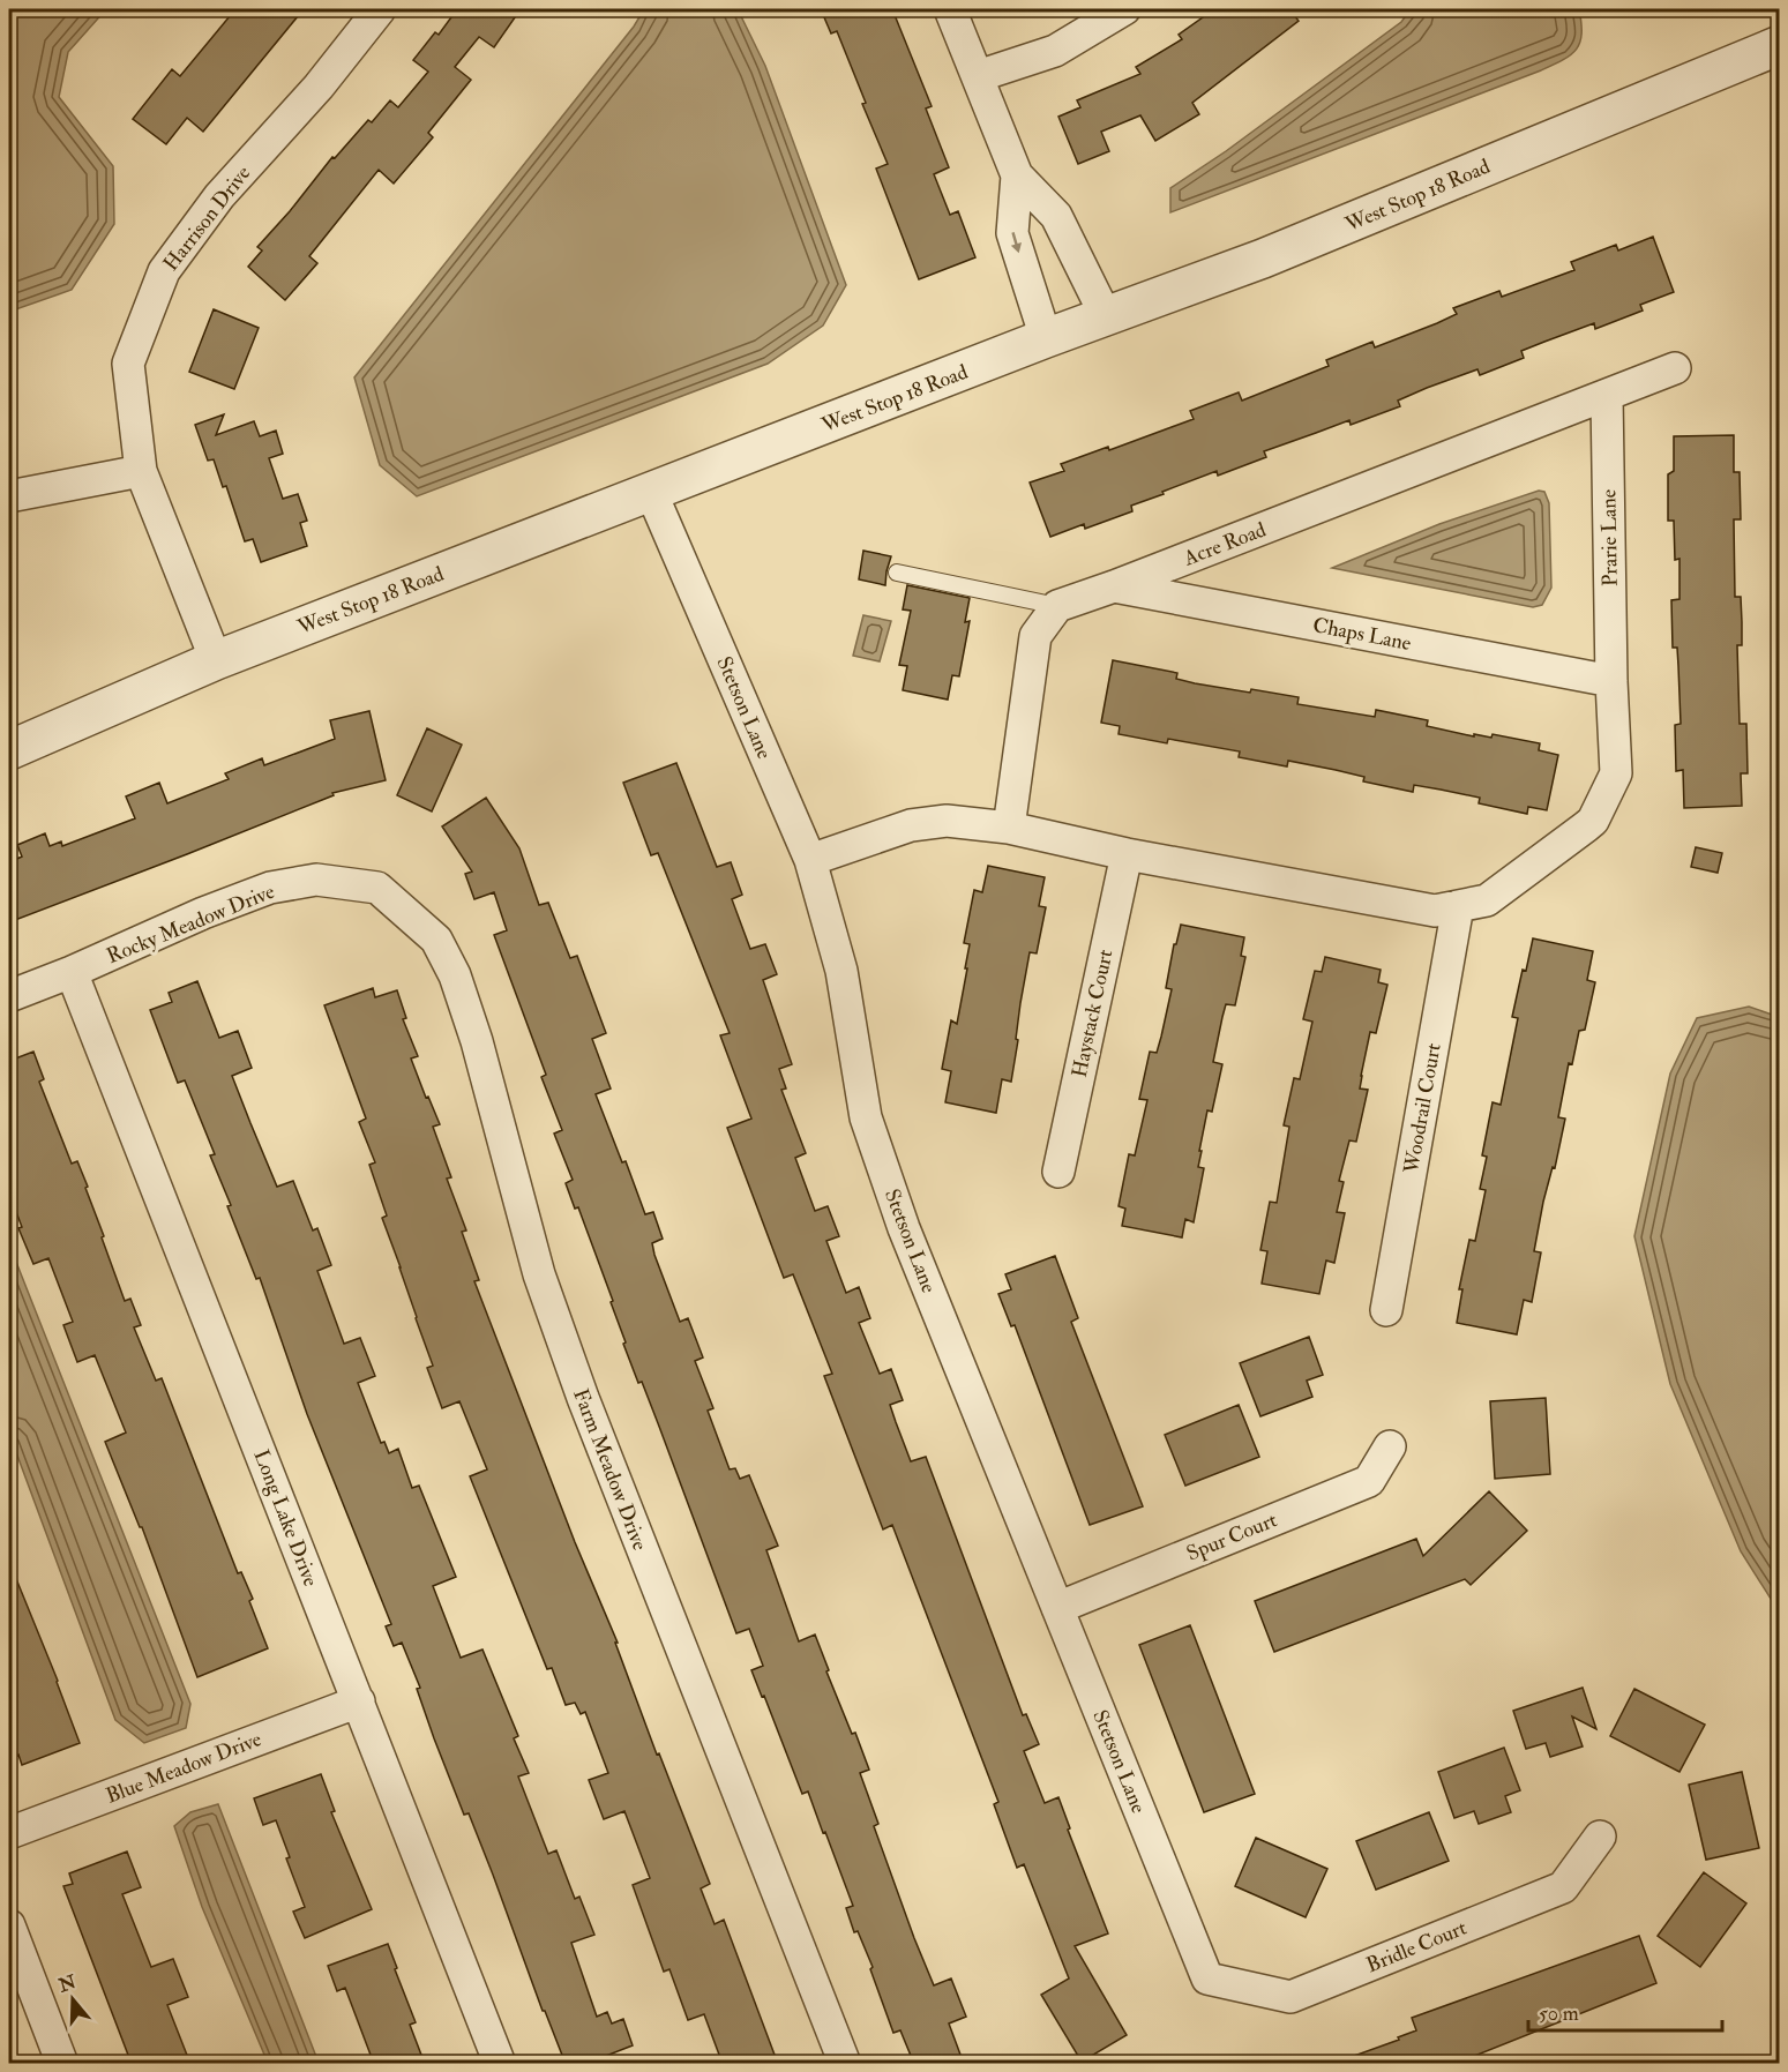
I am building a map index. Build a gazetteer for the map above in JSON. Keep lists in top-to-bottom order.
{
  "streets": {
    "street": [
      "West Stop 18 Road",
      "Harrison Drive",
      "Prarie Lane",
      "Acre Road",
      "Chaps Lane",
      "Stetson Lane",
      "Rocky Meadow Drive",
      "Haystack Court",
      "Woodrail Court",
      "Farm Meadow Drive",
      "Long Lake Drive",
      "Spur Court",
      "Blue Meadow Drive",
      "Bridle Court"
    ]
  },
  "crossings": [
    ["West Stop 18 Road", "Harrison Drive"],
    ["West Stop 18 Road", "Stetson Lane"],
    ["Prarie Lane", "Acre Road"],
    ["Prarie Lane", "Chaps Lane"],
    ["Acre Road", "Chaps Lane"],
    ["Stetson Lane", "Spur Court"],
    ["Stetson Lane", "Bridle Court"],
    ["Rocky Meadow Drive", "Farm Meadow Drive"],
    ["Rocky Meadow Drive", "Long Lake Drive"],
    ["Long Lake Drive", "Blue Meadow Drive"]
  ],
  "scale_bar": "50 m",
  "north": "top"
}
